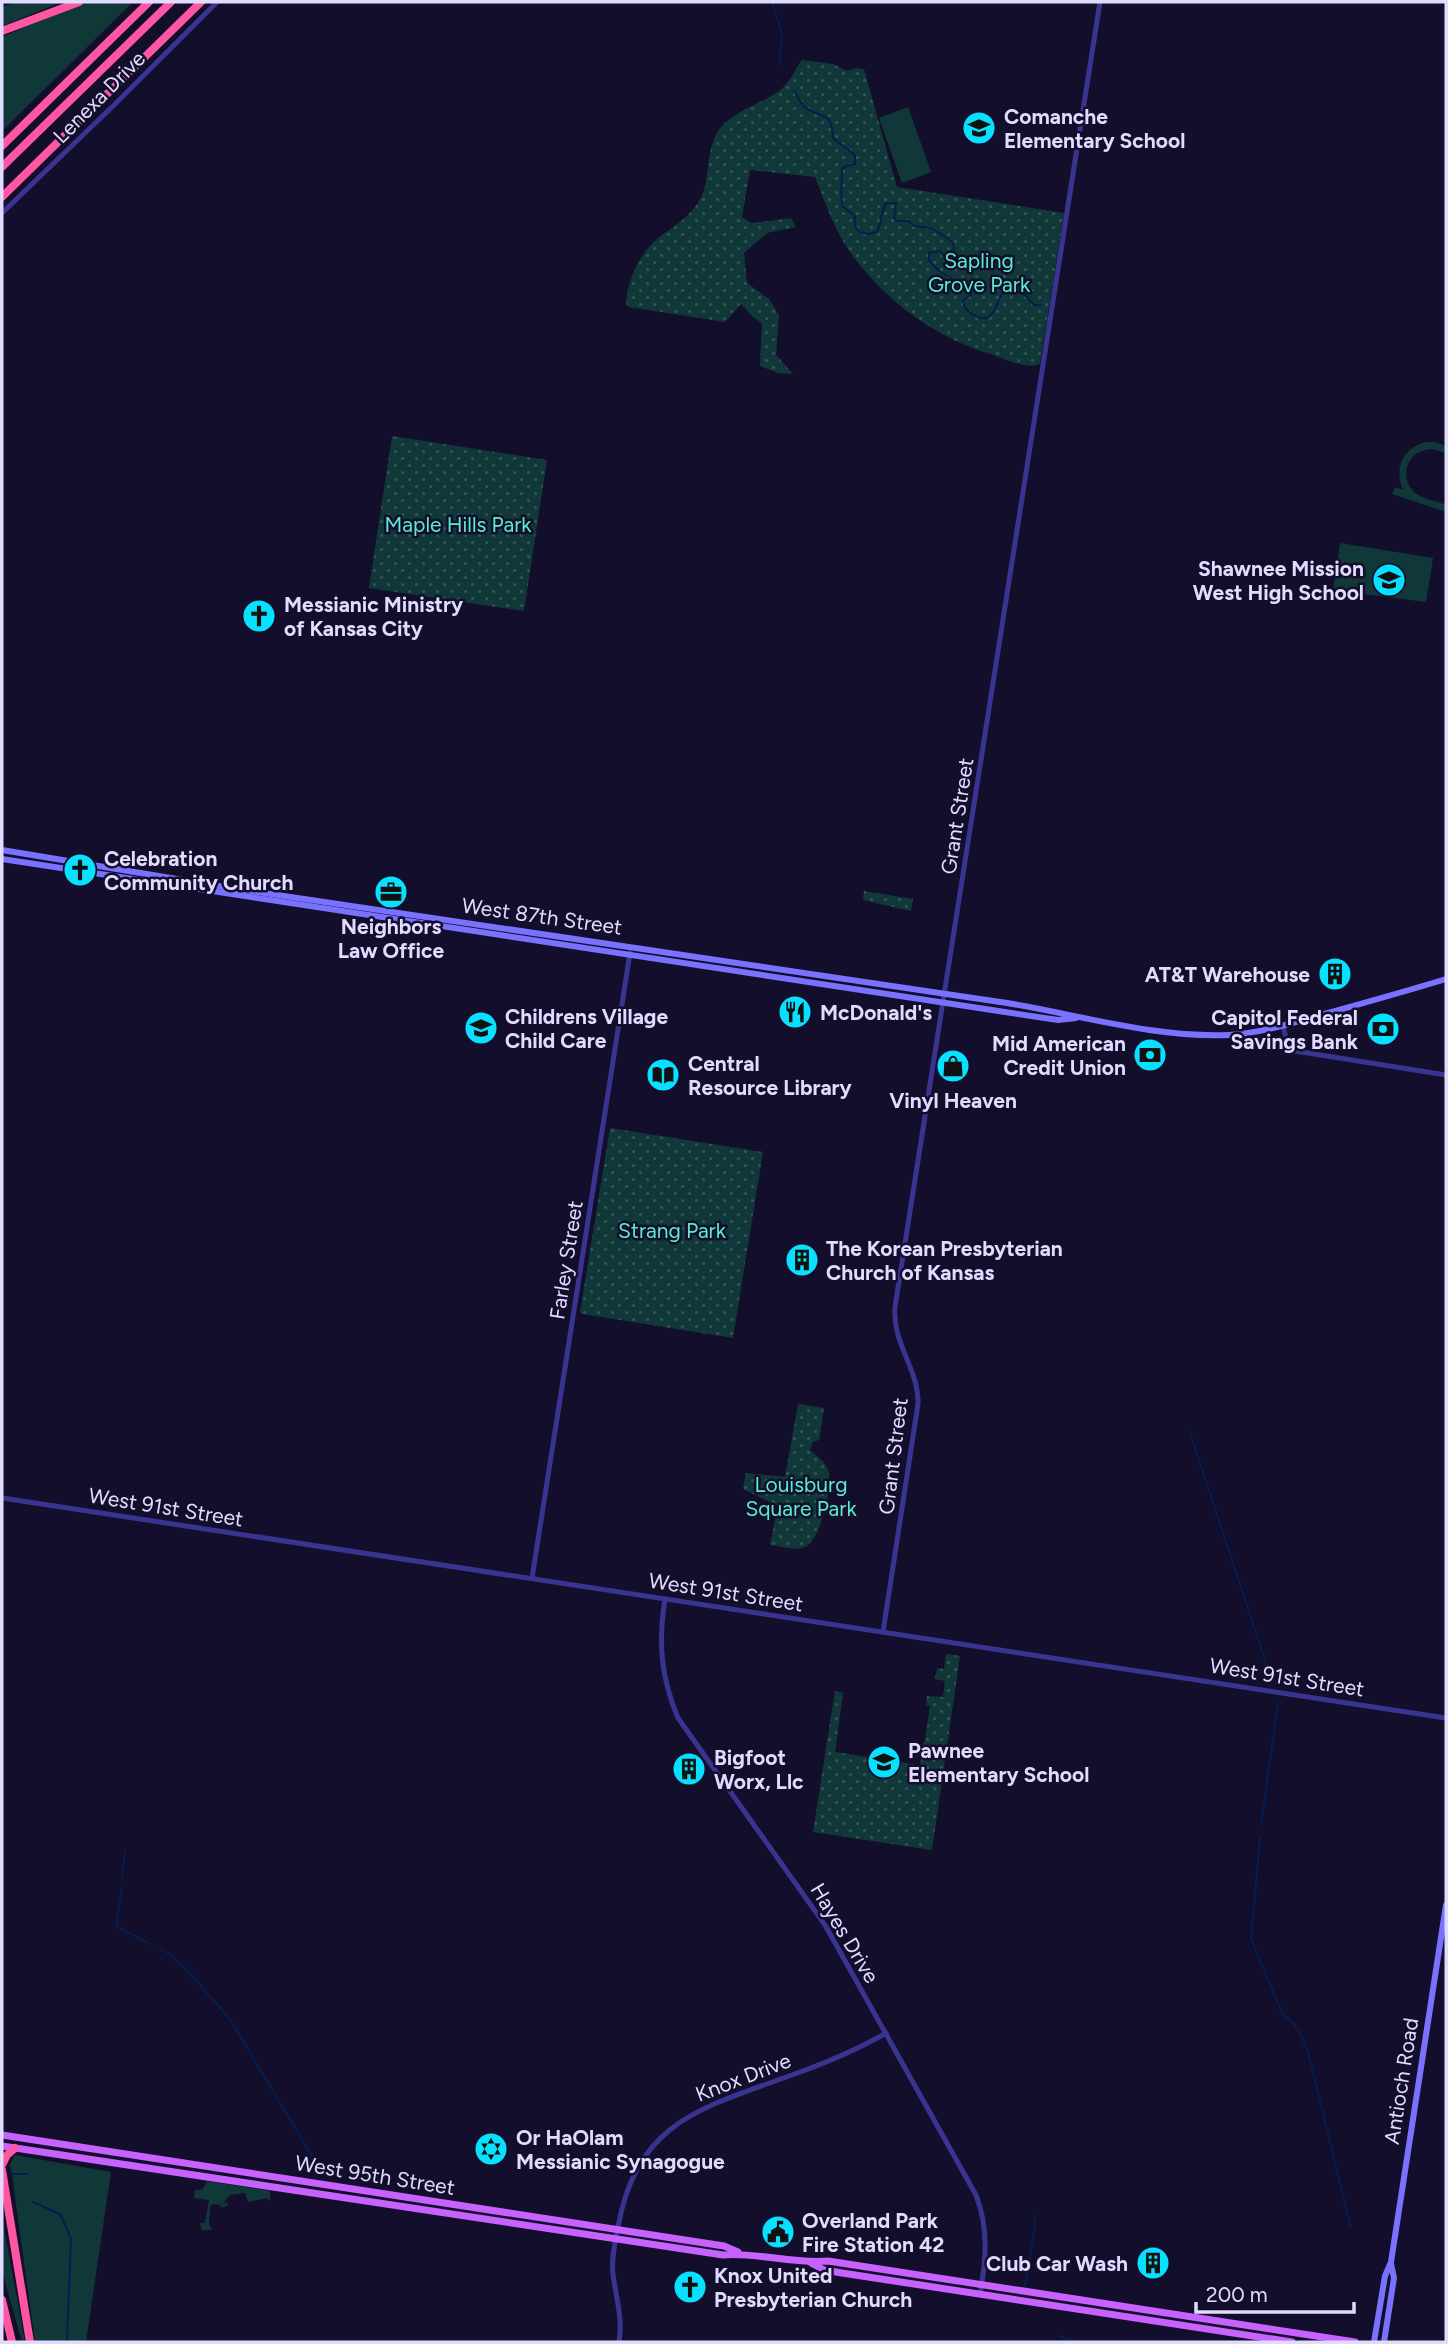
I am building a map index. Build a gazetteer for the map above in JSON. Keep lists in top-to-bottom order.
{
  "streets": {
    "main road": ["West 87th Street", "Antioch Road", "West 95th Street"],
    "street": [
      "Lenexa Drive",
      "Grant Street",
      "Farley Street",
      "West 91st Street",
      "Hayes Drive",
      "Knox Drive"
    ]
  },
  "crossings": [
    ["Grant Street", "West 87th Street"],
    ["Grant Street", "West 91st Street"],
    ["West 87th Street", "Farley Street"],
    ["Farley Street", "West 91st Street"],
    ["West 91st Street", "Hayes Drive"],
    ["Hayes Drive", "Knox Drive"],
    ["Hayes Drive", "West 95th Street"],
    ["Knox Drive", "West 95th Street"]
  ],
  "parks": [
    "Sapling Grove Park",
    "Maple Hills Park",
    "Strang Park",
    "Louisburg Square Park"
  ],
  "places": {
    "school or university": [
      "Comanche Elementary School",
      "Shawnee Mission West High School",
      "Childrens Village Child Care",
      "Pawnee Elementary School"
    ],
    "church": ["Messianic Ministry of Kansas City", "Celebration Community Church", "Knox United Presbyterian Church"],
    "office": ["Neighbors Law Office"],
    "building": [
      "AT&T Warehouse",
      "The Korean Presbyterian Church of Kansas",
      "Bigfoot Worx, Llc",
      "Club Car Wash"
    ],
    "restaurant": ["McDonald's"],
    "bank": ["Capitol Federal Savings Bank", "Mid American Credit Union"],
    "shop": ["Vinyl Heaven"],
    "library": ["Central Resource Library"],
    "synagogue": ["Or HaOlam Messianic Synagogue"],
    "public building": ["Overland Park Fire Station 42"]
  },
  "scale_bar": "200 m"
}
